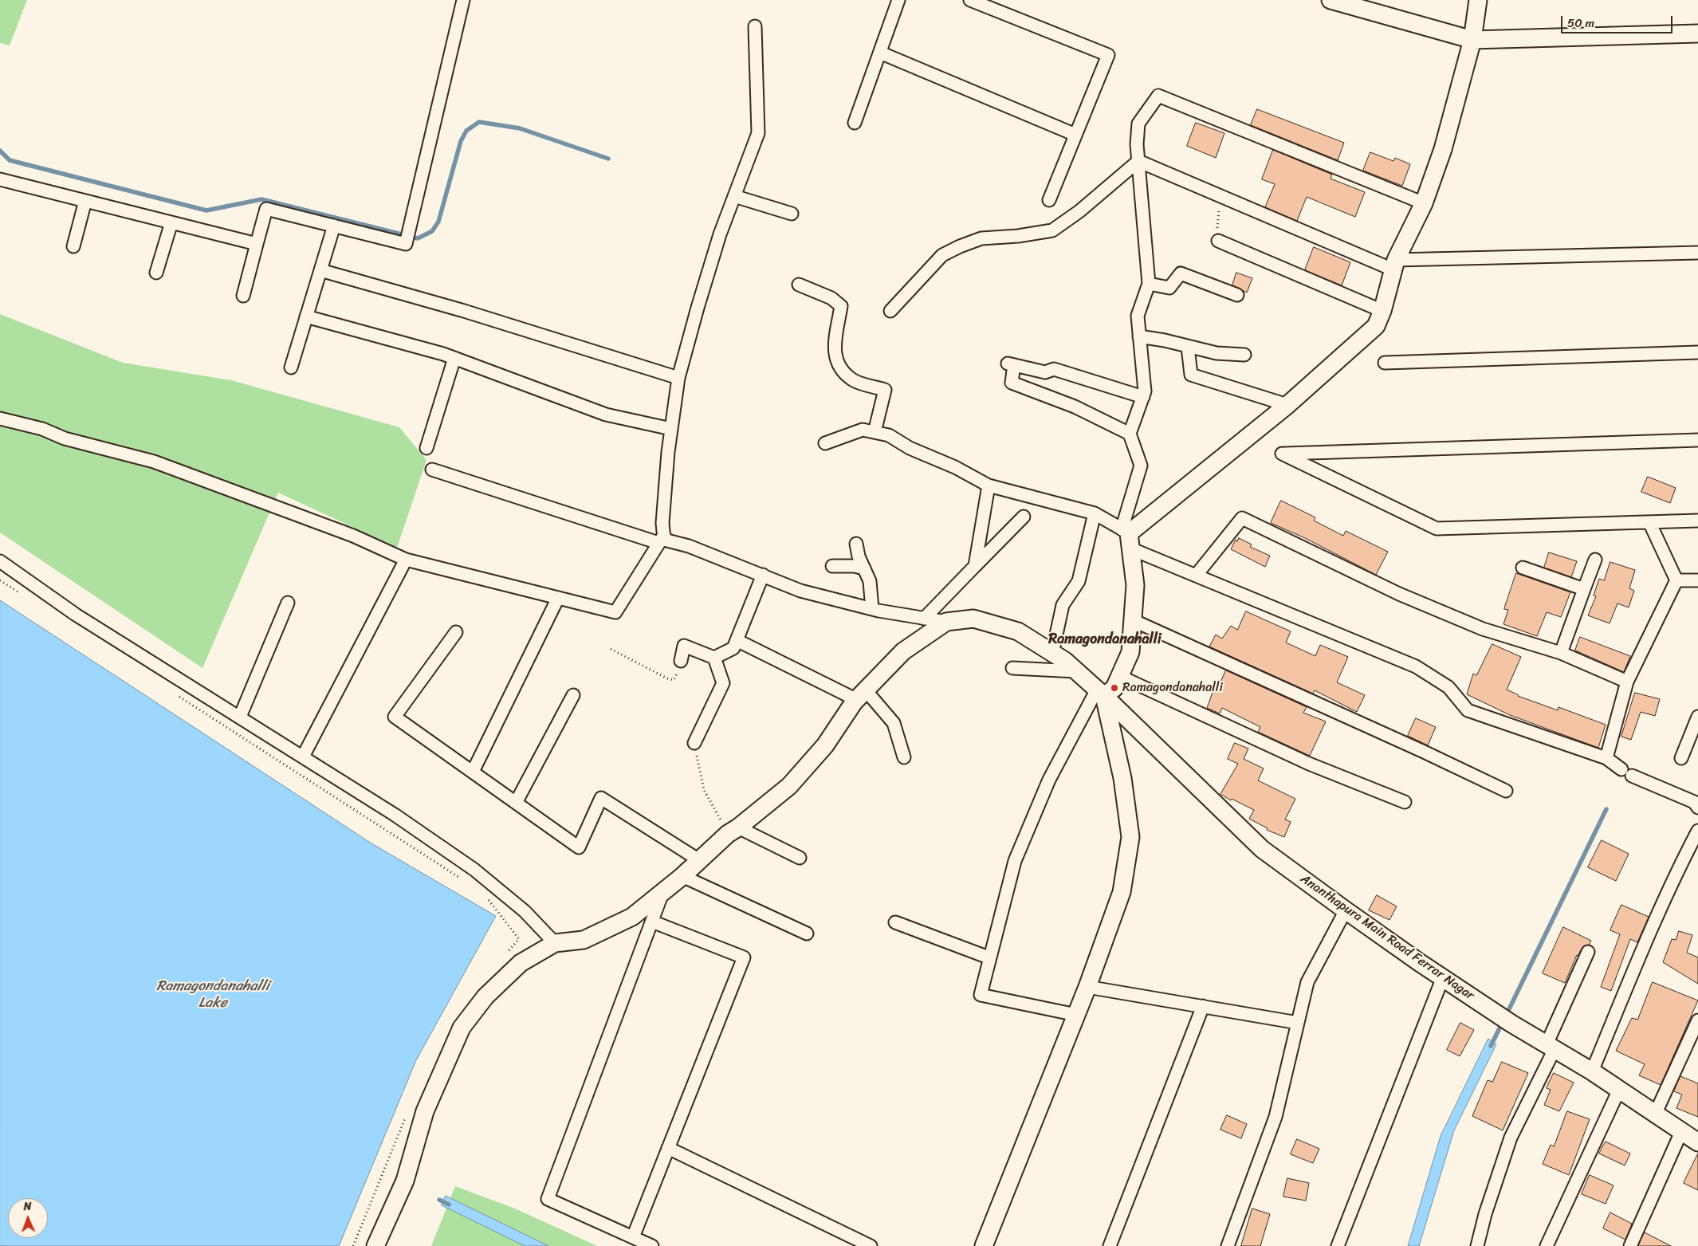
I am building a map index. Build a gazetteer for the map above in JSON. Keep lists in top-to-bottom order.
{
  "streets": {
    "street": ["Ananthapura Main Road Ferrar Nagar"]
  },
  "districts": ["Ramagondanahalli"],
  "water": ["Ramagondanahalli Lake"],
  "places": ["Ramagondanahalli"],
  "scale_bar": "50 m",
  "north": "top"
}
